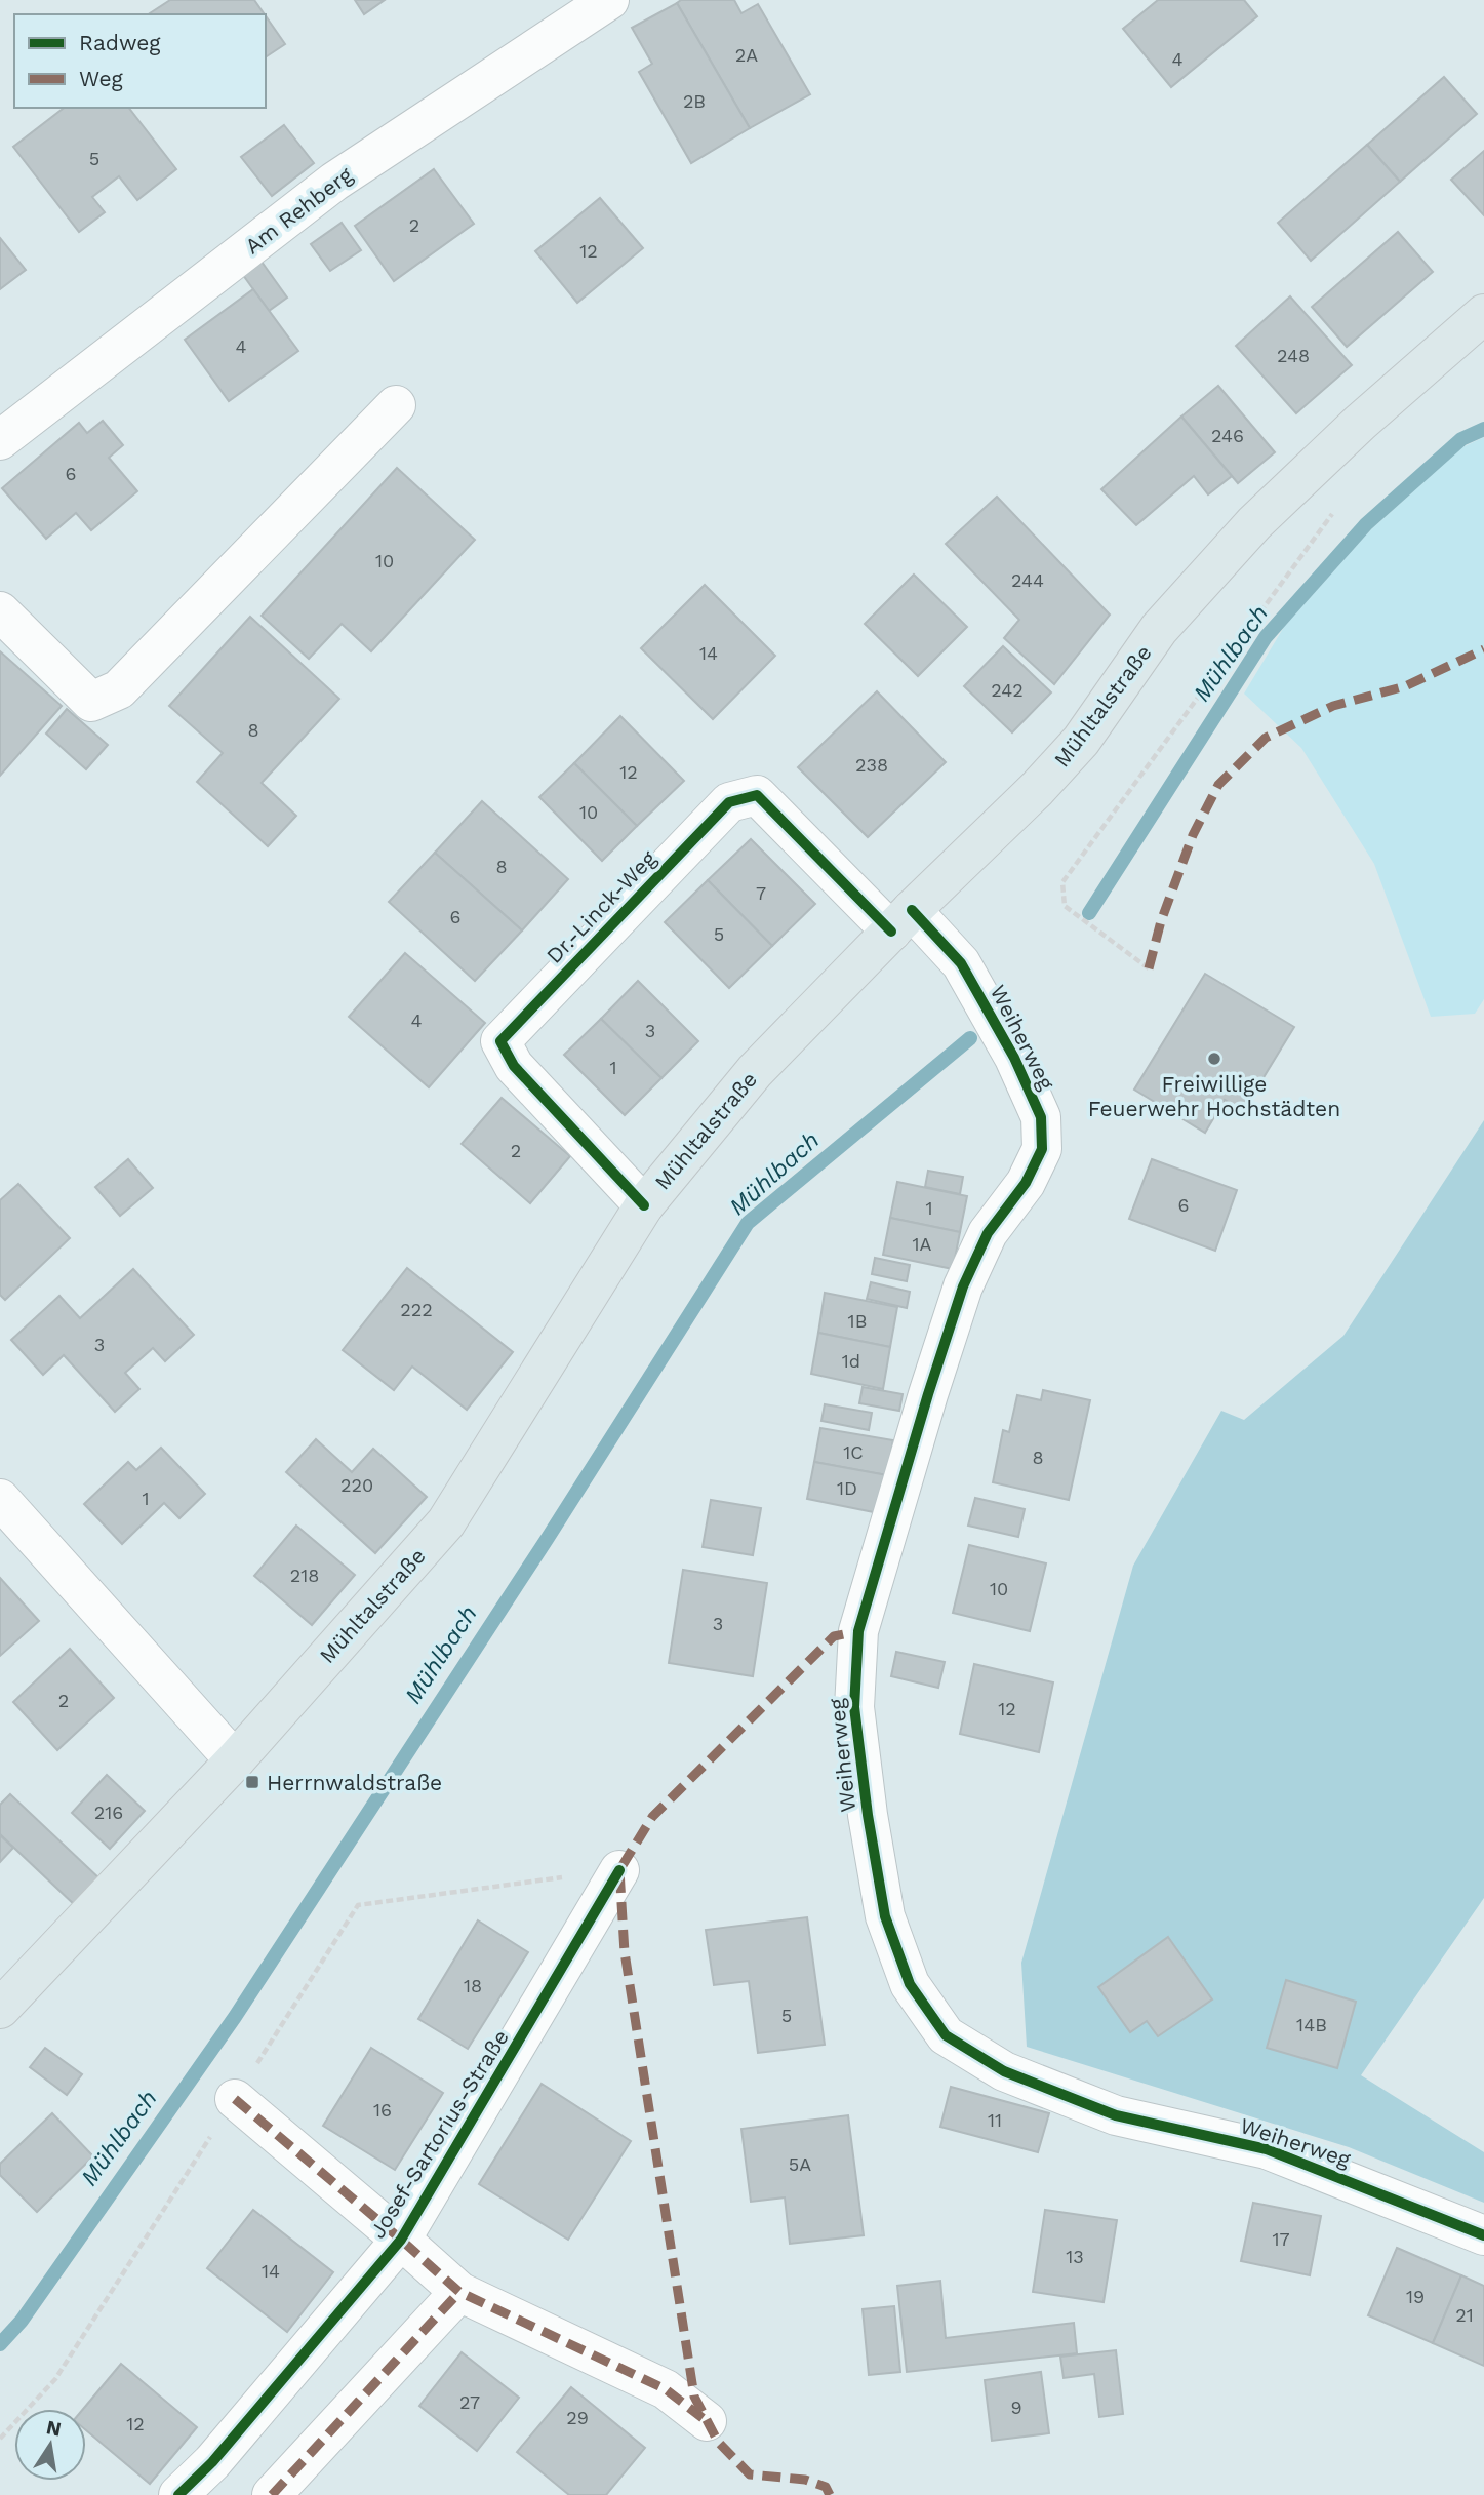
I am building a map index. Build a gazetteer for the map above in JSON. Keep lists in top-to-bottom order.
{
  "streets": {
    "main road": ["Mühltalstraße"],
    "street": [
      "Am Rehberg",
      "Dr.-Linck-Weg",
      "Weiherweg",
      "Josef-Sartorius-Straße"
    ]
  },
  "crossings": [
    ["Mühltalstraße", "Dr.-Linck-Weg"],
    ["Mühltalstraße", "Weiherweg"],
    ["Dr.-Linck-Weg", "Weiherweg"]
  ],
  "water": ["Mühlbach"],
  "places": {
    "other": ["Freiwillige Feuerwehr Hochstädten"],
    "transit": ["Herrnwaldstraße"]
  },
  "house_numbers": [
    "2A",
    "4",
    "2B",
    "5",
    "2",
    "12",
    "4",
    "248",
    "246",
    "6",
    "10",
    "244",
    "14",
    "242",
    "8",
    "238",
    "12",
    "10",
    "8",
    "7",
    "6",
    "5",
    "4",
    "3",
    "1",
    "2",
    "6",
    "1",
    "1A",
    "222",
    "1B",
    "3",
    "1d",
    "1C",
    "8",
    "220",
    "1D",
    "1",
    "218",
    "10",
    "3",
    "2",
    "12",
    "216",
    "18",
    "5",
    "14B",
    "16",
    "11",
    "5A",
    "17",
    "13",
    "14",
    "19",
    "21",
    "27",
    "9",
    "29",
    "12"
  ],
  "legend": ["Radweg", "Weg"],
  "north": "top"
}
